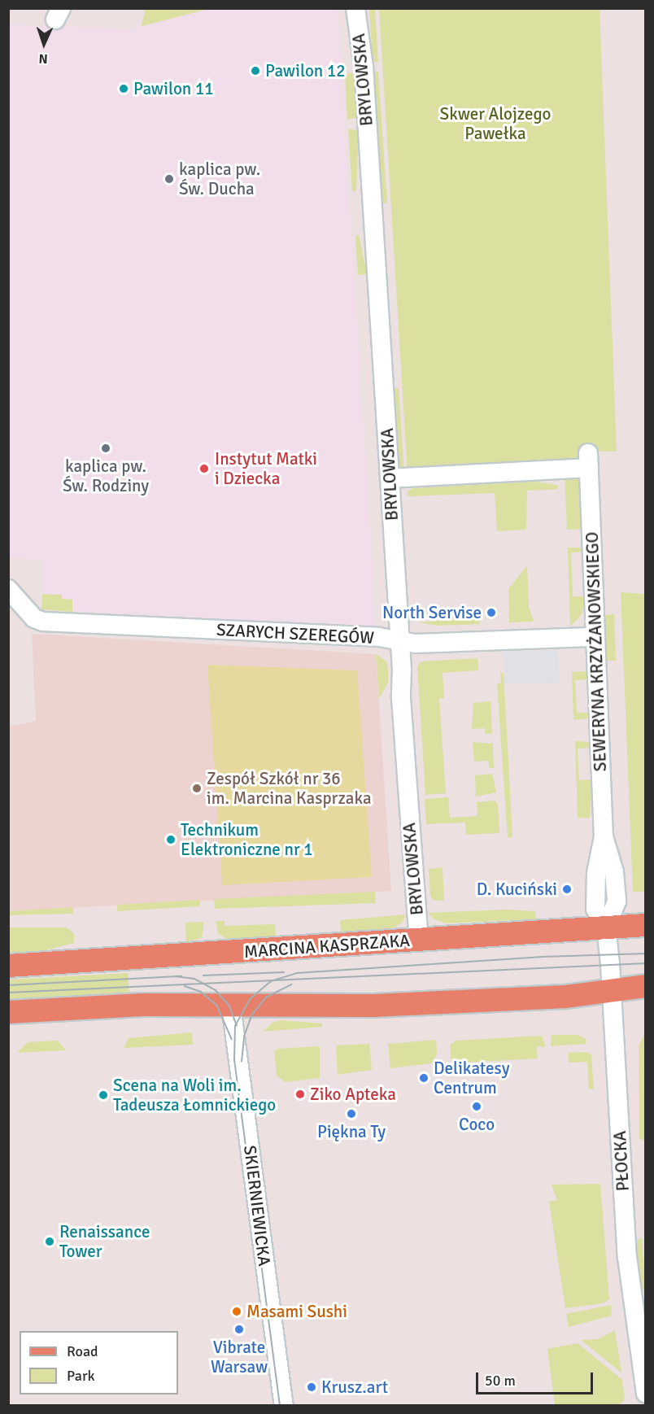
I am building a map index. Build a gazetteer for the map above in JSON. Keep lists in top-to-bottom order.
{
  "streets": {
    "main road": ["MARCINA KASPRZAKA"],
    "street": [
      "BRYLOWSKA",
      "SZARYCH SZEREGÓW",
      "SEWERYNA KRZYŻANOWSKIEGO",
      "PŁOCKA",
      "SKIERNIEWICKA"
    ]
  },
  "crossings": [
    ["BRYLOWSKA", "SZARYCH SZEREGÓW"],
    ["BRYLOWSKA", "SEWERYNA KRZYŻANOWSKIEGO"],
    ["BRYLOWSKA", "MARCINA KASPRZAKA"],
    ["SZARYCH SZEREGÓW", "SEWERYNA KRZYŻANOWSKIEGO"],
    ["SEWERYNA KRZYŻANOWSKIEGO", "MARCINA KASPRZAKA"],
    ["SEWERYNA KRZYŻANOWSKIEGO", "PŁOCKA"],
    ["MARCINA KASPRZAKA", "PŁOCKA"]
  ],
  "parks": ["Skwer Alojzego Pawełka"],
  "places": [
    "Pawilon 12",
    "Pawilon 11",
    "kaplica pw. Św. Ducha",
    "kaplica pw. Św. Rodziny",
    "Instytut Matki i Dziecka",
    "North Servise",
    "Zespół Szkół nr 36 im. Marcina Kasprzaka",
    "Technikum Elektroniczne nr 1",
    "D. Kuciński",
    "Delikatesy Centrum",
    "Ziko Apteka",
    "Scena na Woli im. Tadeusza Łomnickiego",
    "Coco",
    "Piękna Ty",
    "Renaissance Tower",
    "Masami Sushi",
    "Vibrate Warsaw",
    "Krusz.art"
  ],
  "legend": ["Road", "Park"],
  "scale_bar": "50 m",
  "north": "bottom"
}
